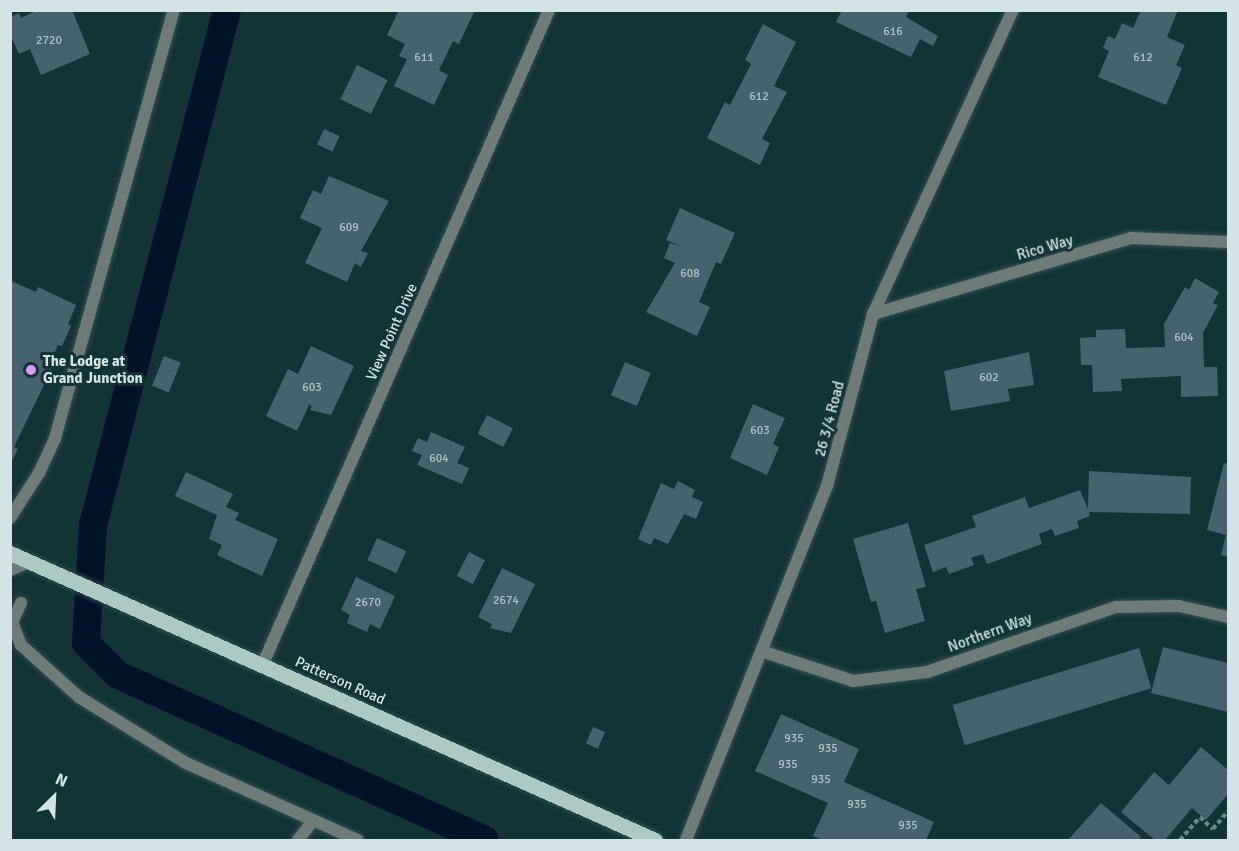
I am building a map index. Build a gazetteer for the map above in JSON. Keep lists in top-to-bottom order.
{
  "streets": {
    "main road": ["Patterson Road"],
    "street": [
      "Rico Way",
      "View Point Drive",
      "26 3/4 Road",
      "Northern Way"
    ]
  },
  "crossings": [
    ["Rico Way", "26 3/4 Road"],
    ["View Point Drive", "Patterson Road"],
    ["26 3/4 Road", "Northern Way"]
  ],
  "places": ["The Lodge at Grand Junction"],
  "house_numbers": [
    "616",
    "2720",
    "611",
    "612",
    "612",
    "609",
    "608",
    "604",
    "602",
    "603",
    "603",
    "604",
    "2674",
    "2670",
    "935",
    "935",
    "935",
    "935",
    "935",
    "935"
  ],
  "north": "top right"
}
